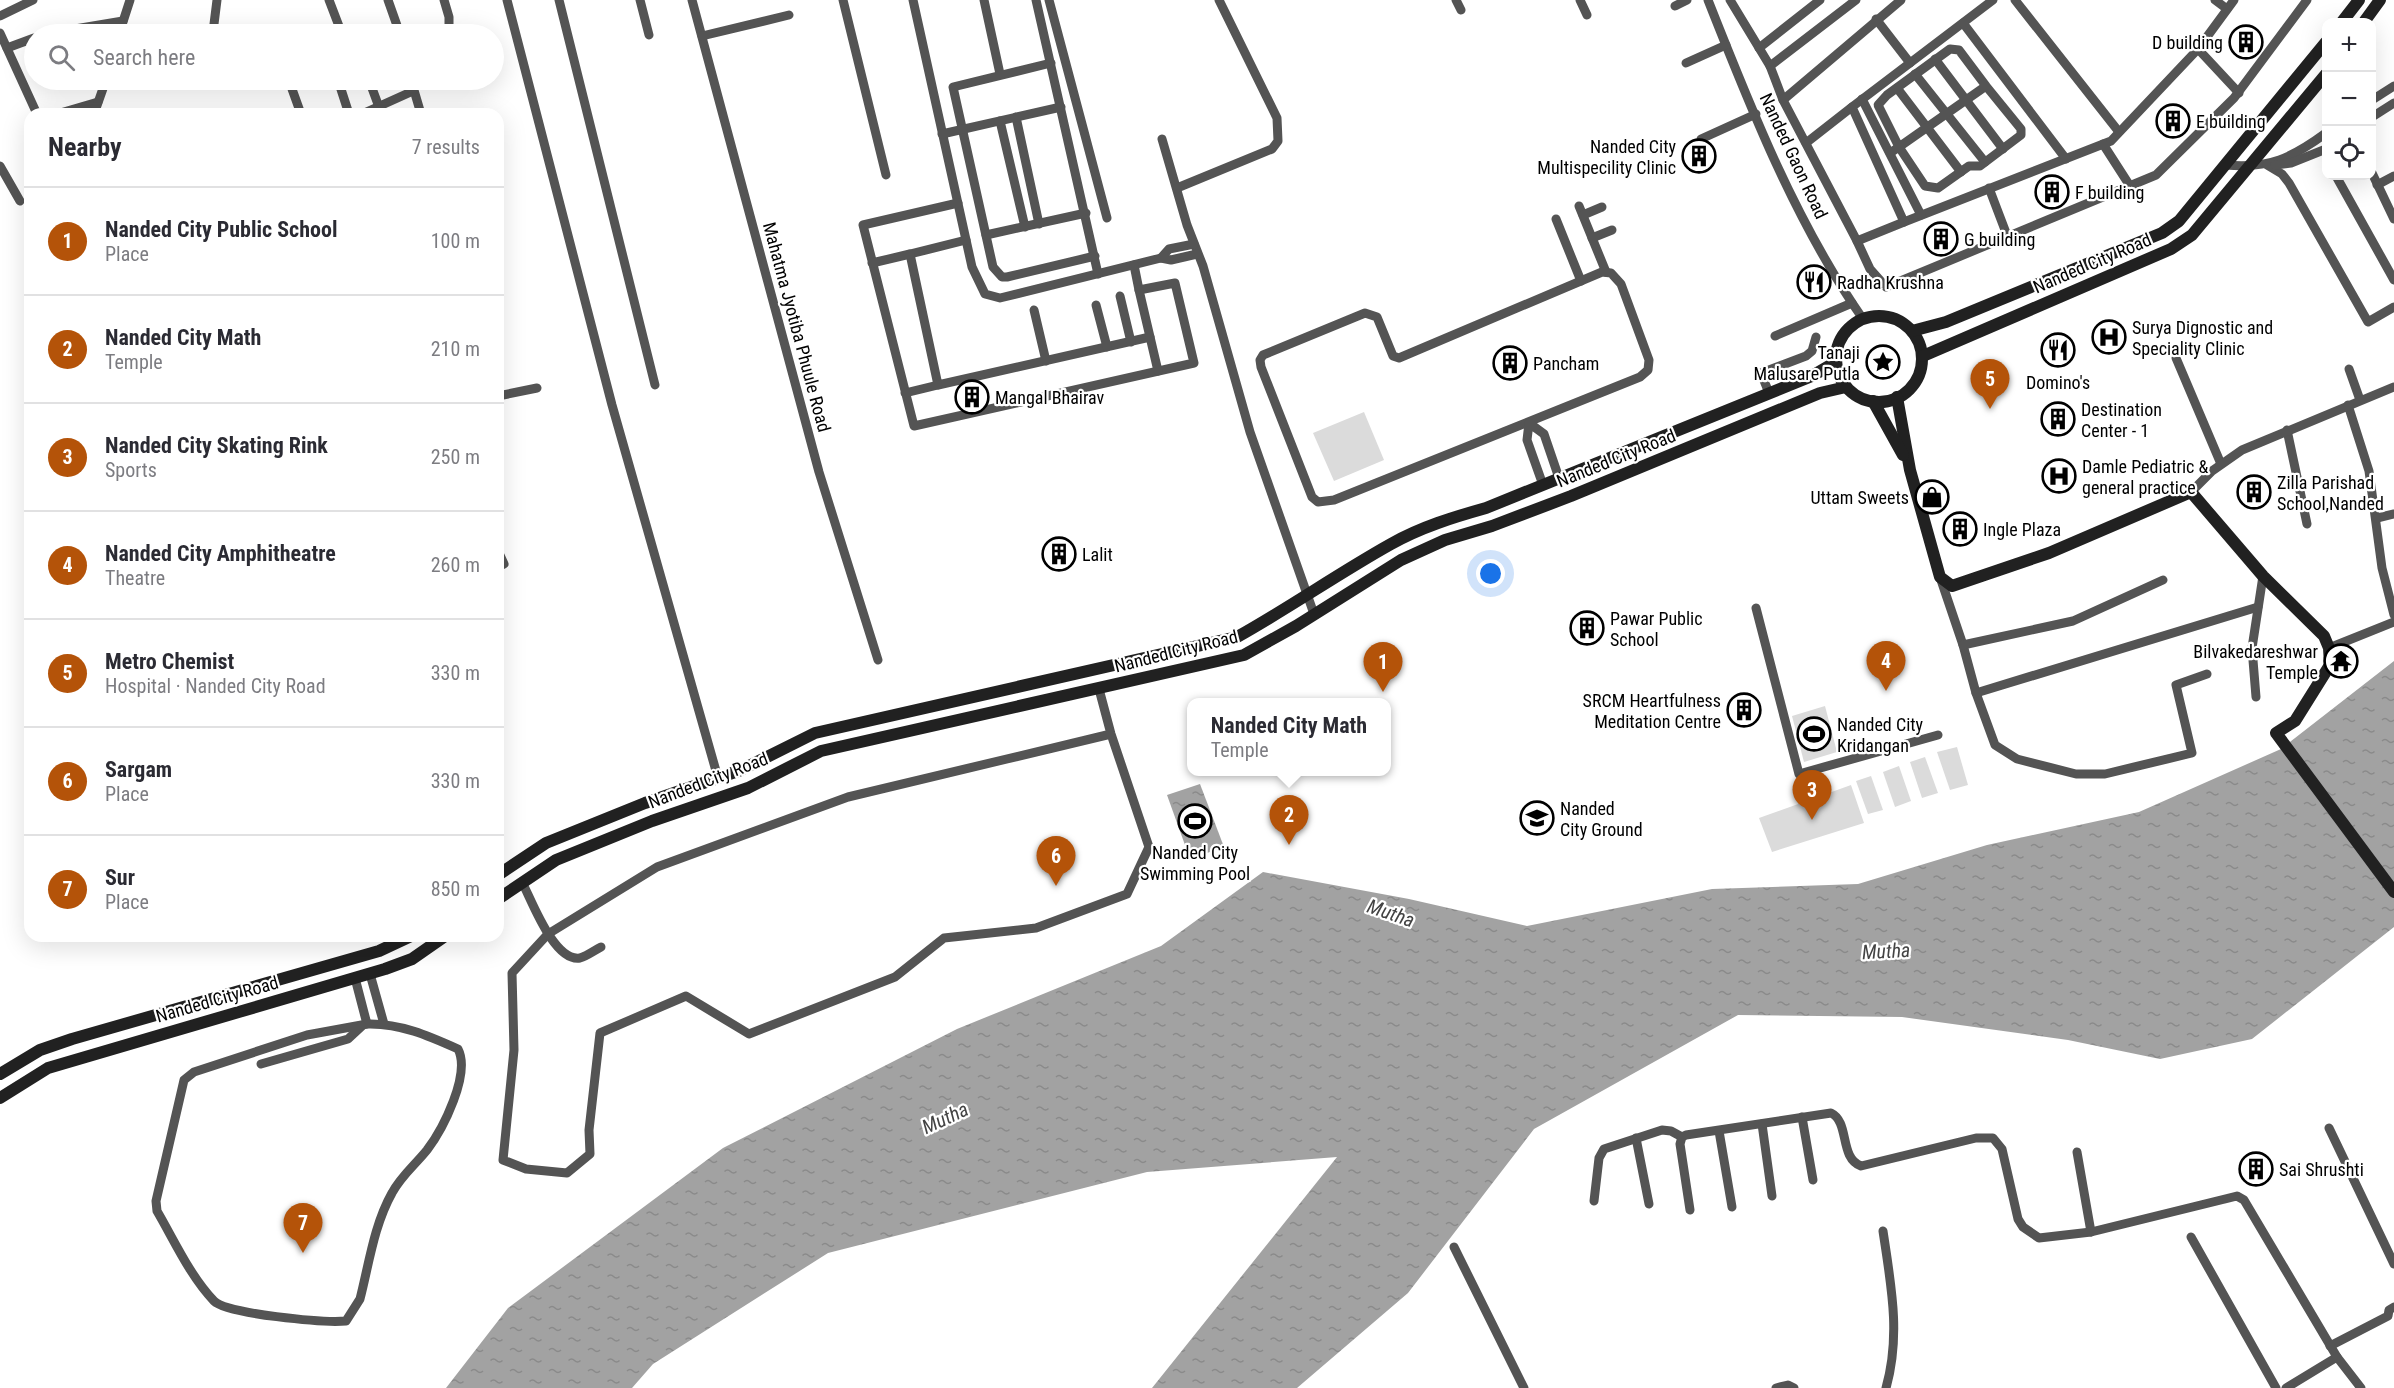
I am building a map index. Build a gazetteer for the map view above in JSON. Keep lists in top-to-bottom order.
{
  "streets": {
    "street": ["Nanded Gaon Road", "Nanded City Road", "Mahatma Jyotiba Phuule Road"]
  },
  "crossings": [
    ["Nanded Gaon Road", "Nanded City Road"]
  ],
  "water": ["Mutha"],
  "places": {
    "building": [
      "D building",
      "E building",
      "Nanded City Multispecility Clinic",
      "F building",
      "G building",
      "Pancham",
      "Mangal Bhairav",
      "Destination Center - 1",
      "Zilla Parishad School,Nanded",
      "Ingle Plaza",
      "Lalit",
      "Pawar Public School",
      "SRCM Heartfulness Meditation Centre",
      "Sai Shrushti"
    ],
    "restaurant": ["Radha Krushna", "Domino's"],
    "hospital": ["Surya Dignostic and Speciality Clinic", "Damle Pediatric & general practice"],
    "place": ["Tanaji Malusare Putla"],
    "shop": ["Uttam Sweets"],
    "temple": ["Bilvakedareshwar Temple"],
    "sports": ["Nanded City Kridangan", "Nanded City Swimming Pool"],
    "school or university": ["Nanded City Ground"]
  },
  "page": {
    "map_buttons": ["+", "−"],
    "search": "Search here",
    "heading": ["Nearby", "7 results"],
    "list": [
      {
        "mark": "1",
        "name": "Nanded City Public School",
        "note": "Place",
        "value": "100 m"
      },
      {
        "mark": "2",
        "name": "Nanded City Math",
        "note": "Temple",
        "value": "210 m"
      },
      {
        "mark": "3",
        "name": "Nanded City Skating Rink",
        "note": "Sports",
        "value": "250 m"
      },
      {
        "mark": "4",
        "name": "Nanded City Amphitheatre",
        "note": "Theatre",
        "value": "260 m"
      },
      {
        "mark": "5",
        "name": "Metro Chemist",
        "note": "Hospital · Nanded City Road",
        "value": "330 m"
      },
      {
        "mark": "6",
        "name": "Sargam",
        "note": "Place",
        "value": "330 m"
      },
      {
        "mark": "7",
        "name": "Sur",
        "note": "Place",
        "value": "850 m"
      }
    ],
    "pins": [
      "5",
      "4",
      "1",
      "3",
      "2",
      "6",
      "7"
    ],
    "popup": ["Nanded City Math", "Temple"]
  }
}
